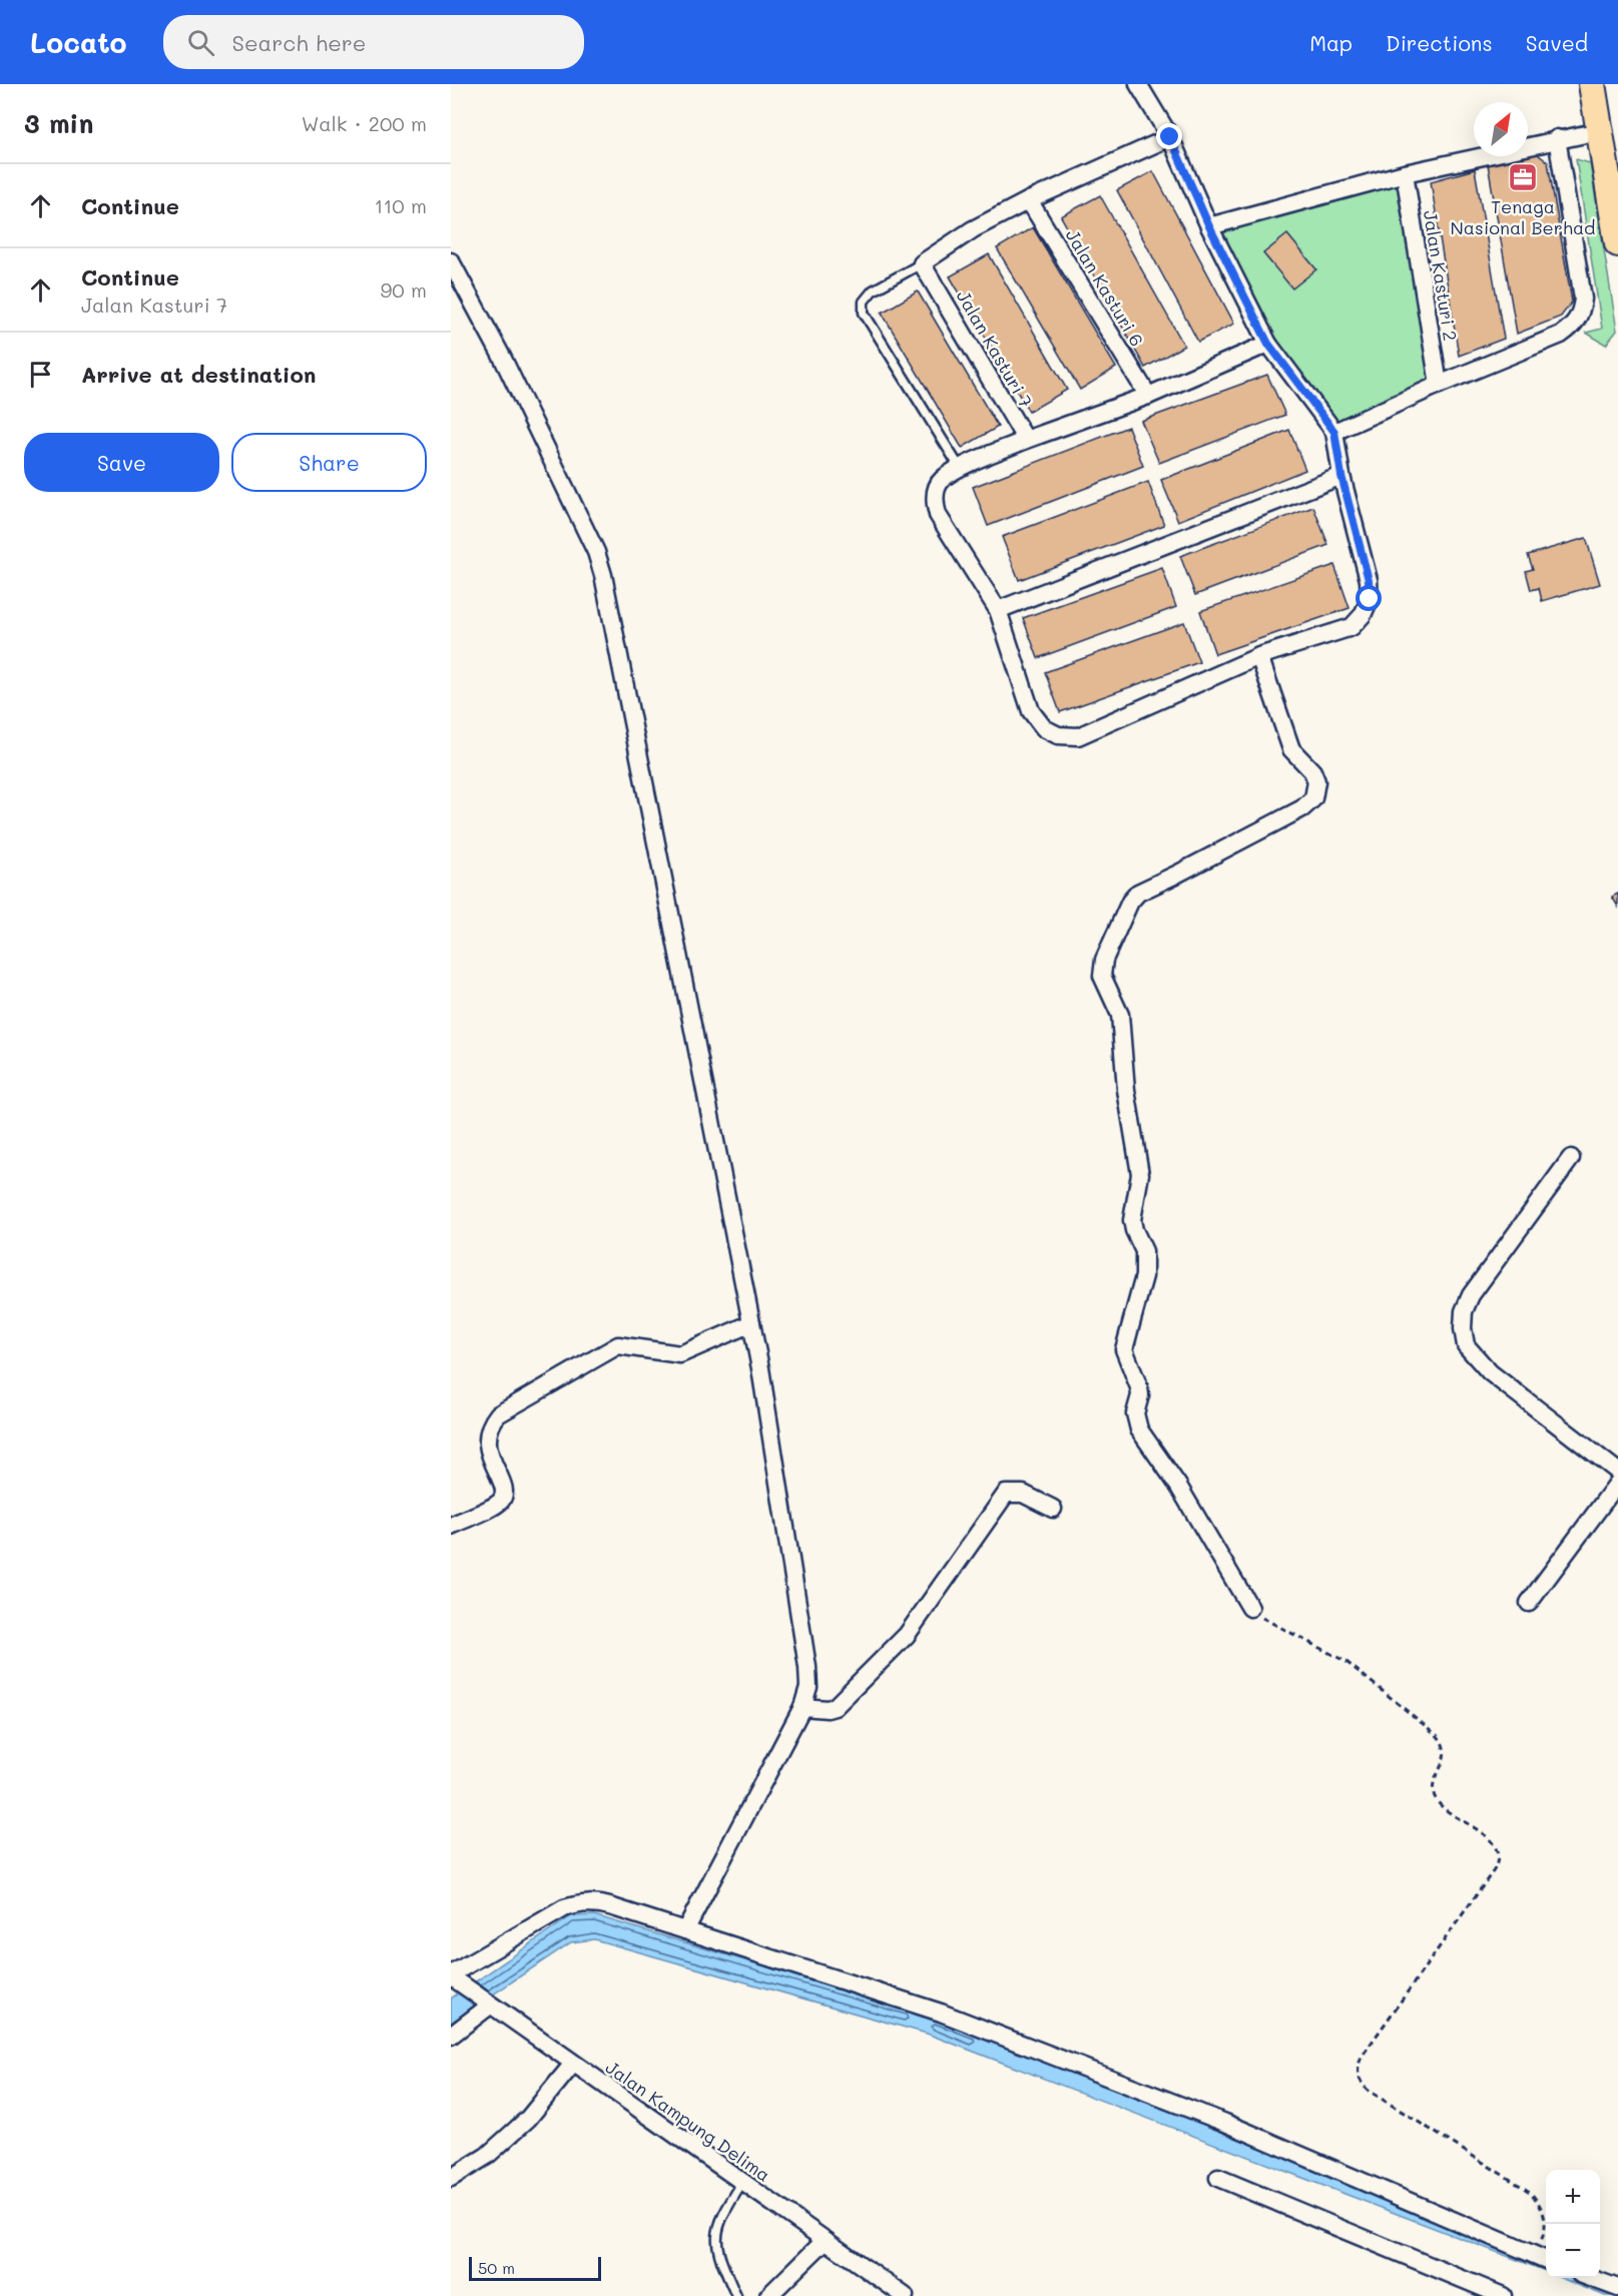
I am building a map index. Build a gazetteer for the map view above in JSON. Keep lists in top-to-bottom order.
{
  "streets": {
    "street": [
      "Jalan Kasturi 2",
      "Jalan Kasturi 6",
      "Jalan Kasturi 7",
      "Jalan Kampung Delima"
    ]
  },
  "places": {
    "office": ["Tenaga Nasional Berhad"]
  },
  "scale_bar": "50 m",
  "north": "top right",
  "page": {
    "header": "Locato",
    "search": "Search here",
    "nav": ["Map", "Directions", "Saved"],
    "heading": ["3 min", "Walk · 200 m"],
    "list": [
      ["Continue", "110 m"],
      ["Continue", "Jalan Kasturi 7", "90 m"],
      "Arrive at destination"
    ],
    "buttons": ["Save", "Share"],
    "map_buttons": ["+", "−"],
    "scale": "50 m"
  }
}
